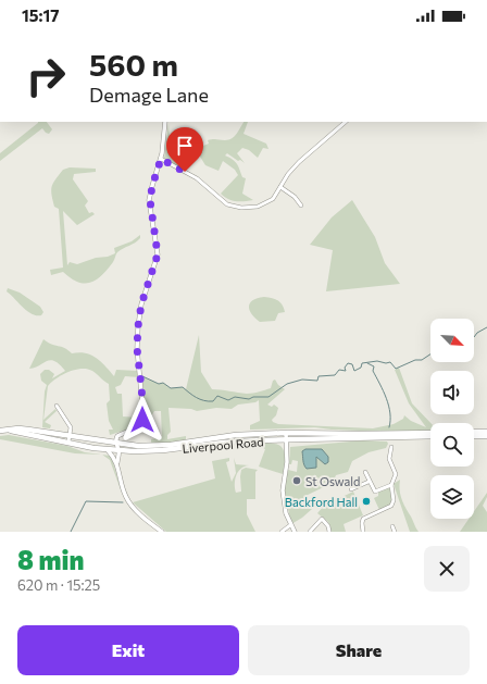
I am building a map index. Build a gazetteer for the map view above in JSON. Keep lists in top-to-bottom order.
{
  "streets": {
    "highway": ["Liverpool Road"]
  },
  "places": ["St Oswald", "Backford Hall"],
  "north": "bottom right",
  "page": {
    "status": "15:17",
    "turn": ["560 m", "Demage Lane"],
    "heading": ["8 min", "620 m · 15:25"],
    "buttons": ["Exit", "Share"]
  }
}
